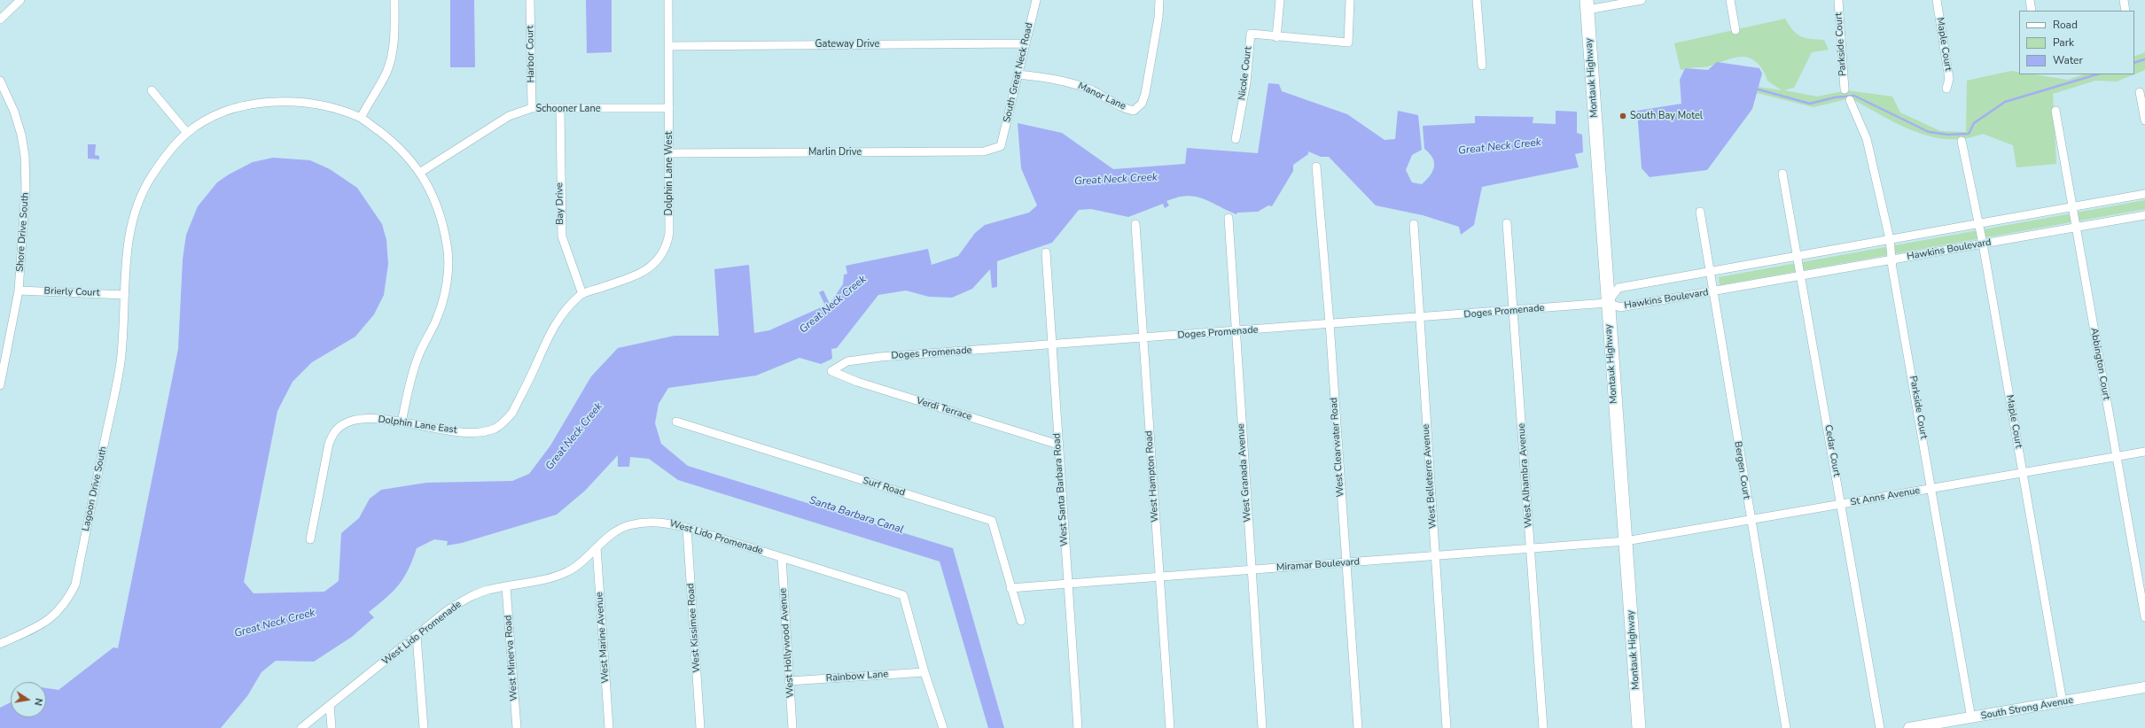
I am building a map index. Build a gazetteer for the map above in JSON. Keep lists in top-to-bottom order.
{
  "streets": {
    "main road": ["Montauk Highway"],
    "street": [
      "Gateway Drive",
      "Parkside Court",
      "Maple Court",
      "Harbor Court",
      "South Great Neck Road",
      "Nicole Court",
      "Manor Lane",
      "Schooner Lane",
      "Marlin Drive",
      "Dolphin Lane West",
      "Bay Drive",
      "Shore Drive South",
      "Hawkins Boulevard",
      "Brierly Court",
      "Doges Promenade",
      "Abbington Court",
      "Verdi Terrace",
      "Dolphin Lane East",
      "West Clearwater Road",
      "Cedar Court",
      "Bergen Court",
      "West Granada Avenue",
      "West Alhambra Avenue",
      "West Hampton Road",
      "West Belleterre Avenue",
      "Surf Road",
      "Lagoon Drive South",
      "West Santa Barbara Road",
      "St Anns Avenue",
      "West Lido Promenade",
      "Miramar Boulevard",
      "West Kissimee Road",
      "West Marine Avenue",
      "West Hollywood Avenue",
      "West Minerva Road",
      "Rainbow Lane",
      "South Strong Avenue"
    ]
  },
  "crossings": [
    ["Gateway Drive", "South Great Neck Road"],
    ["Gateway Drive", "Dolphin Lane West"],
    ["Parkside Court", "Hawkins Boulevard"],
    ["Parkside Court", "St Anns Avenue"],
    ["Parkside Court", "South Strong Avenue"],
    ["Maple Court", "Hawkins Boulevard"],
    ["Maple Court", "St Anns Avenue"],
    ["Maple Court", "South Strong Avenue"],
    ["Harbor Court", "Schooner Lane"],
    ["South Great Neck Road", "Manor Lane"],
    ["South Great Neck Road", "Marlin Drive"],
    ["Montauk Highway", "Hawkins Boulevard"],
    ["Montauk Highway", "Doges Promenade"],
    ["Montauk Highway", "St Anns Avenue"],
    ["Montauk Highway", "Miramar Boulevard"],
    ["Schooner Lane", "Dolphin Lane West"],
    ["Schooner Lane", "Bay Drive"],
    ["Marlin Drive", "Dolphin Lane West"],
    ["Dolphin Lane West", "Bay Drive"],
    ["Dolphin Lane West", "Dolphin Lane East"],
    ["Bay Drive", "Dolphin Lane East"],
    ["Shore Drive South", "Brierly Court"],
    ["Hawkins Boulevard", "Doges Promenade"],
    ["Hawkins Boulevard", "Abbington Court"],
    ["Hawkins Boulevard", "Cedar Court"],
    ["Hawkins Boulevard", "Bergen Court"],
    ["Brierly Court", "Lagoon Drive South"],
    ["Doges Promenade", "Verdi Terrace"],
    ["Doges Promenade", "West Clearwater Road"],
    ["Doges Promenade", "West Granada Avenue"],
    ["Doges Promenade", "West Alhambra Avenue"],
    ["Doges Promenade", "West Hampton Road"],
    ["Doges Promenade", "West Belleterre Avenue"],
    ["Doges Promenade", "West Santa Barbara Road"],
    ["Abbington Court", "St Anns Avenue"],
    ["Verdi Terrace", "West Santa Barbara Road"],
    ["West Clearwater Road", "Miramar Boulevard"],
    ["Cedar Court", "St Anns Avenue"],
    ["Bergen Court", "St Anns Avenue"],
    ["West Granada Avenue", "Miramar Boulevard"],
    ["West Alhambra Avenue", "Miramar Boulevard"],
    ["West Hampton Road", "Miramar Boulevard"],
    ["West Belleterre Avenue", "Miramar Boulevard"],
    ["Surf Road", "Miramar Boulevard"],
    ["West Santa Barbara Road", "Miramar Boulevard"],
    ["St Anns Avenue", "Miramar Boulevard"],
    ["West Lido Promenade", "West Kissimee Road"],
    ["West Lido Promenade", "West Marine Avenue"],
    ["West Lido Promenade", "West Hollywood Avenue"],
    ["West Lido Promenade", "West Minerva Road"],
    ["West Lido Promenade", "Rainbow Lane"],
    ["West Hollywood Avenue", "Rainbow Lane"]
  ],
  "water": ["Great Neck Creek", "Santa Barbara Canal"],
  "places": ["South Bay Motel"],
  "legend": ["Road", "Park", "Water"],
  "north": "right"
}
